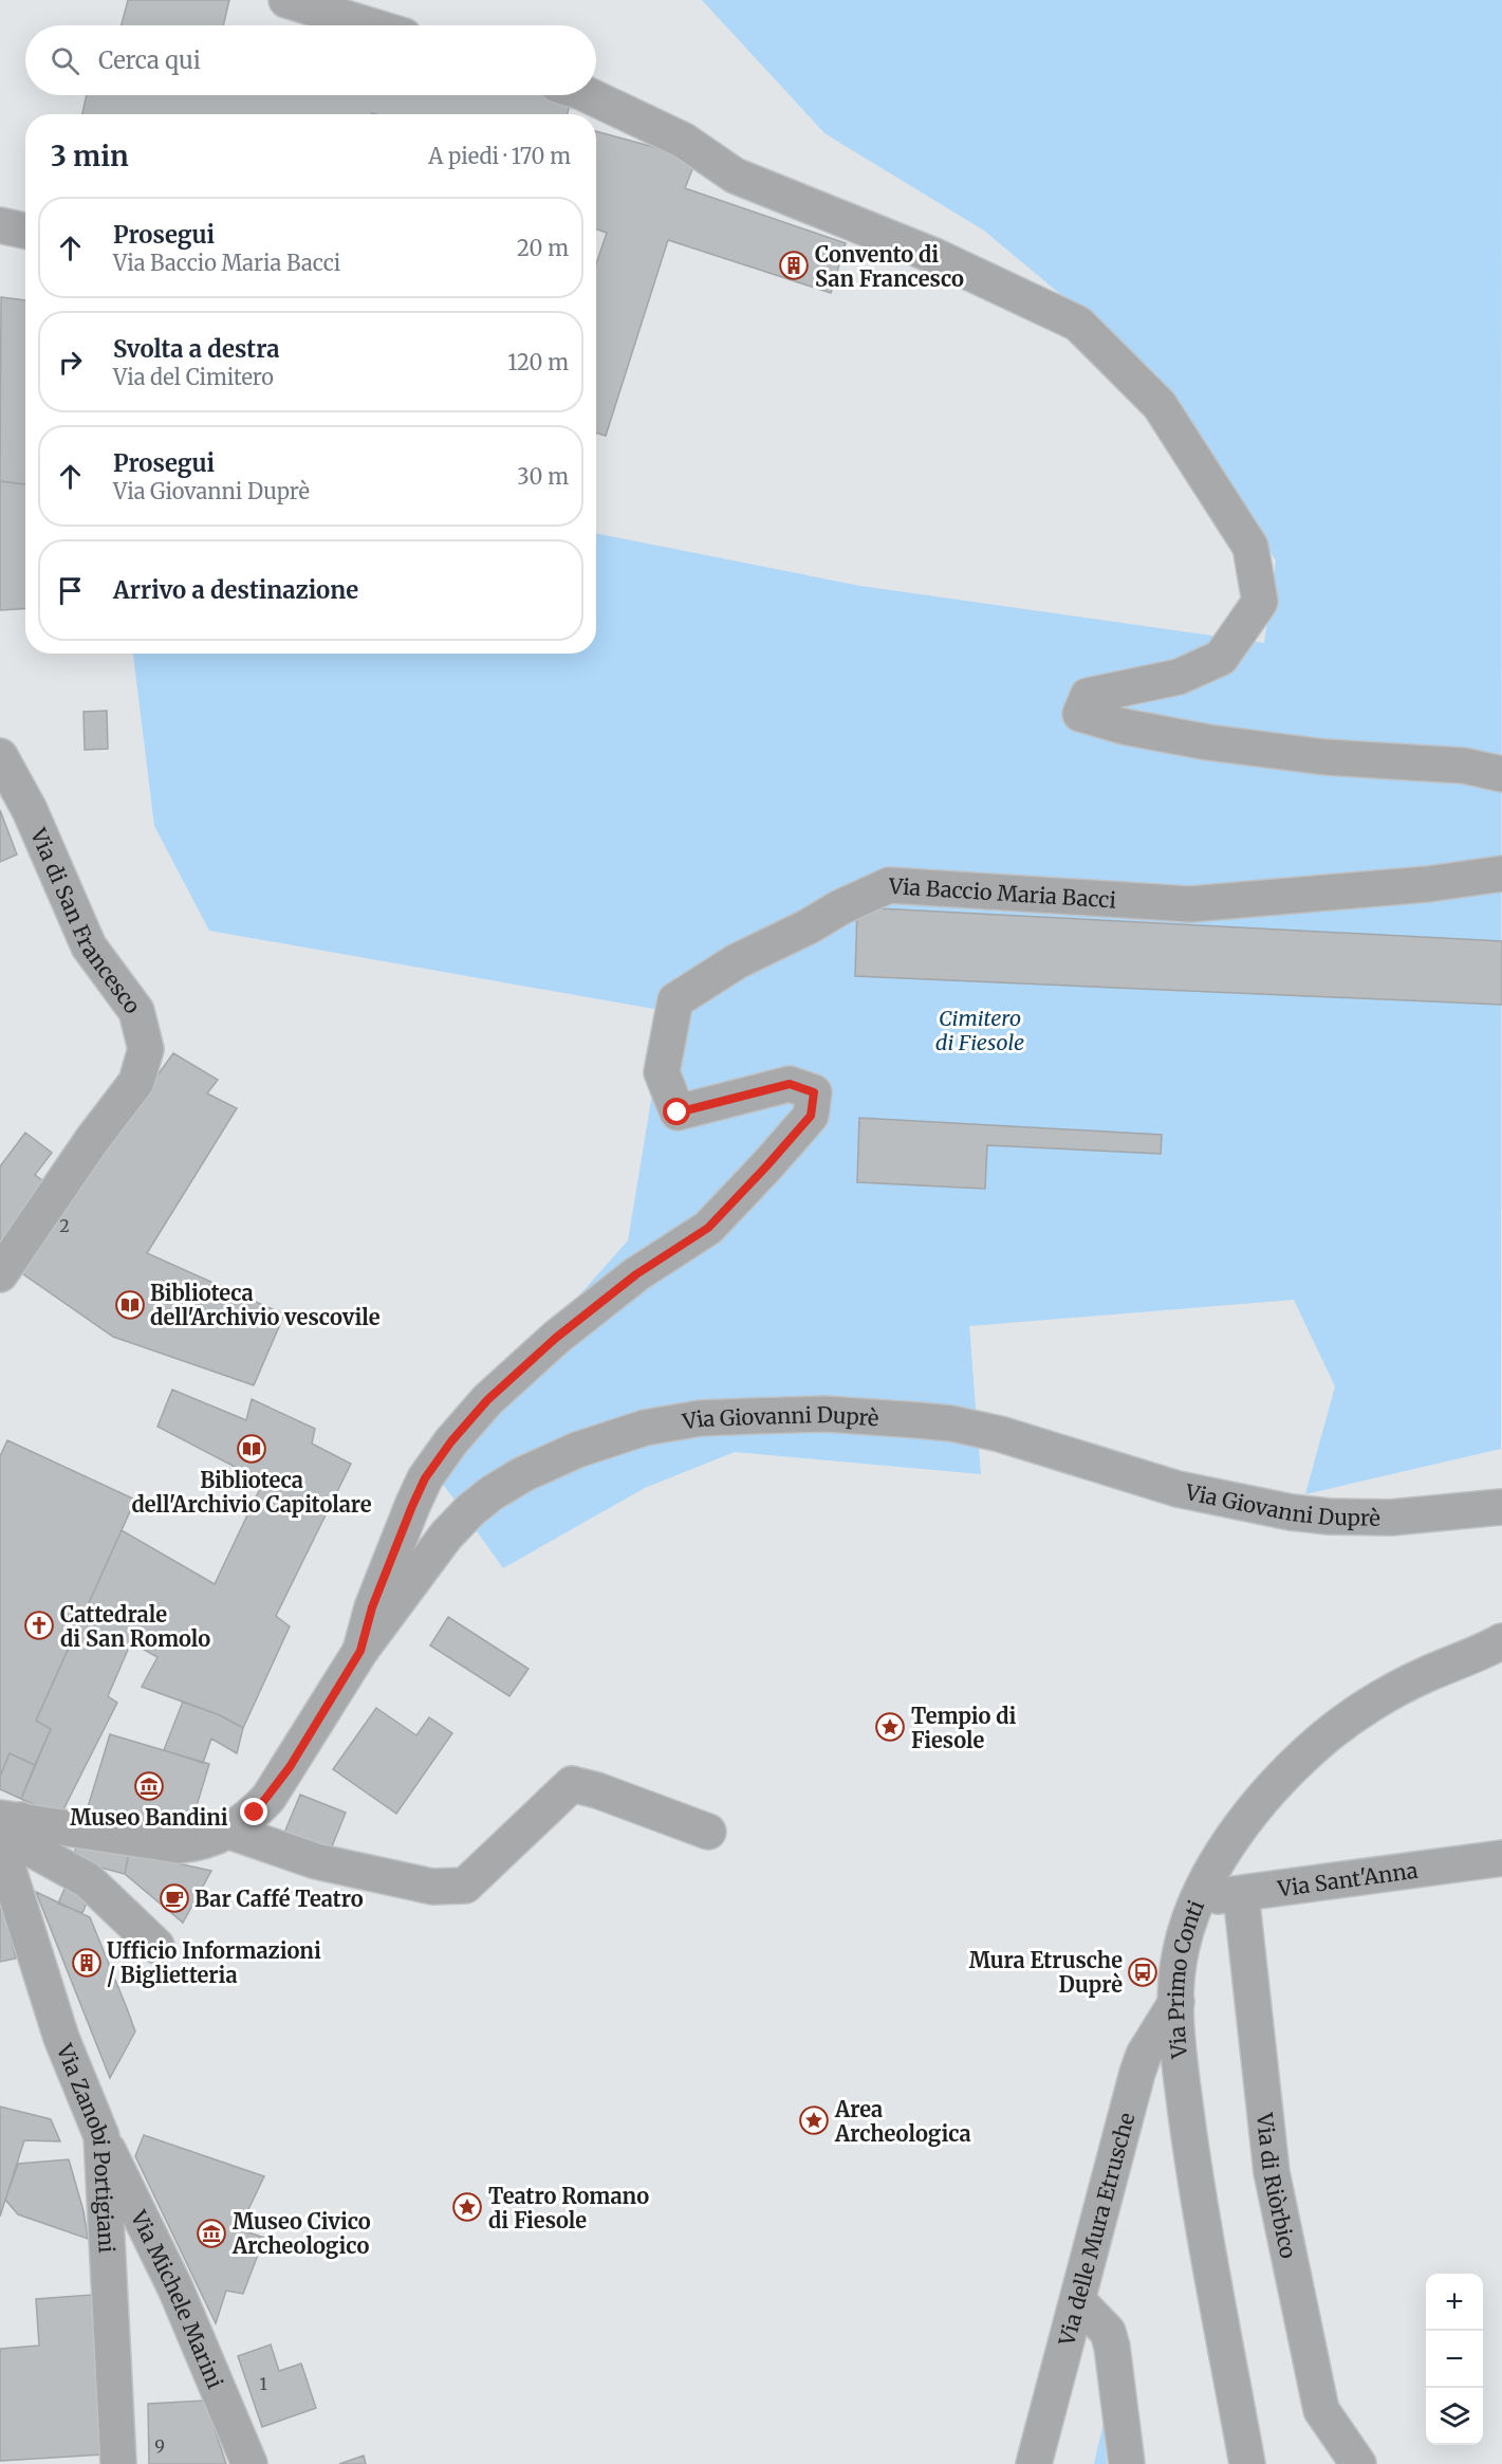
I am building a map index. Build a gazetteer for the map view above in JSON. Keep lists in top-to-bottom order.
{
  "streets": {
    "street": [
      "Via Baccio Maria Bacci",
      "Via di San Francesco",
      "Via Giovanni Duprè",
      "Via Sant'Anna",
      "Via Primo Conti",
      "Via Zanobi Portigiani",
      "Via di Riòrbico",
      "Via delle Mura Etrusche",
      "Via Michele Marini"
    ]
  },
  "crossings": [
    ["Via Baccio Maria Bacci", "Via Giovanni Duprè"],
    ["Via Giovanni Duprè", "Via Zanobi Portigiani"],
    ["Via Sant'Anna", "Via Primo Conti"],
    ["Via Sant'Anna", "Via di Riòrbico"],
    ["Via Primo Conti", "Via delle Mura Etrusche"],
    ["Via Zanobi Portigiani", "Via Michele Marini"]
  ],
  "parks": ["Cimitero di Fiesole"],
  "places": {
    "building": ["Convento di San Francesco", "Ufficio Informazioni / Biglietteria"],
    "library": ["Biblioteca dell'Archivio vescovile", "Biblioteca dell'Archivio Capitolare"],
    "church": ["Cattedrale di San Romolo"],
    "place": ["Tempio di Fiesole", "Area Archeologica", "Teatro Romano di Fiesole"],
    "museum": ["Museo Bandini", "Museo Civico Archeologico"],
    "cafe": ["Bar Caffé Teatro"],
    "bus stop": ["Mura Etrusche Duprè"]
  },
  "house_numbers": ["2", "1", "9"],
  "page": {
    "search": "Cerca qui",
    "heading": ["3 min", "A piedi · 170 m"],
    "list": [
      ["Prosegui", "Via Baccio Maria Bacci", "20 m"],
      ["Svolta a destra", "Via del Cimitero", "120 m"],
      ["Prosegui", "Via Giovanni Duprè", "30 m"],
      "Arrivo a destinazione"
    ],
    "map_buttons": ["+", "−"]
  }
}
